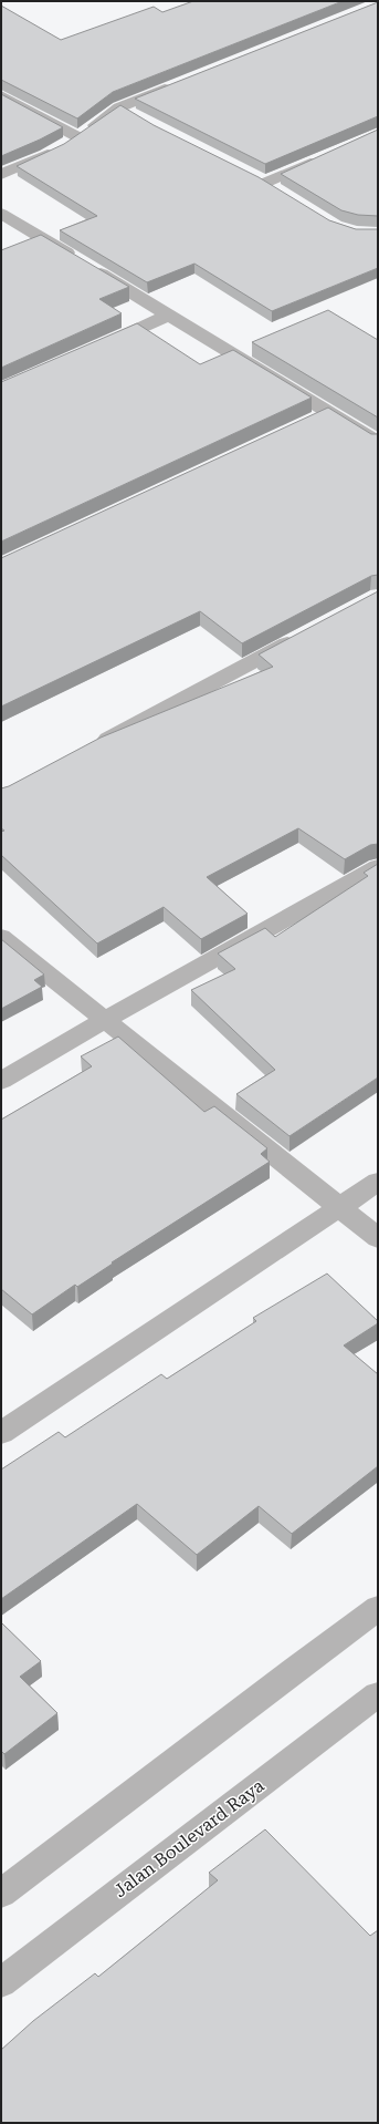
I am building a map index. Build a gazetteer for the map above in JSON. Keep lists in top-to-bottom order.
{
  "streets": {
    "street": ["Jalan Boulevard Raya"]
  }
}
